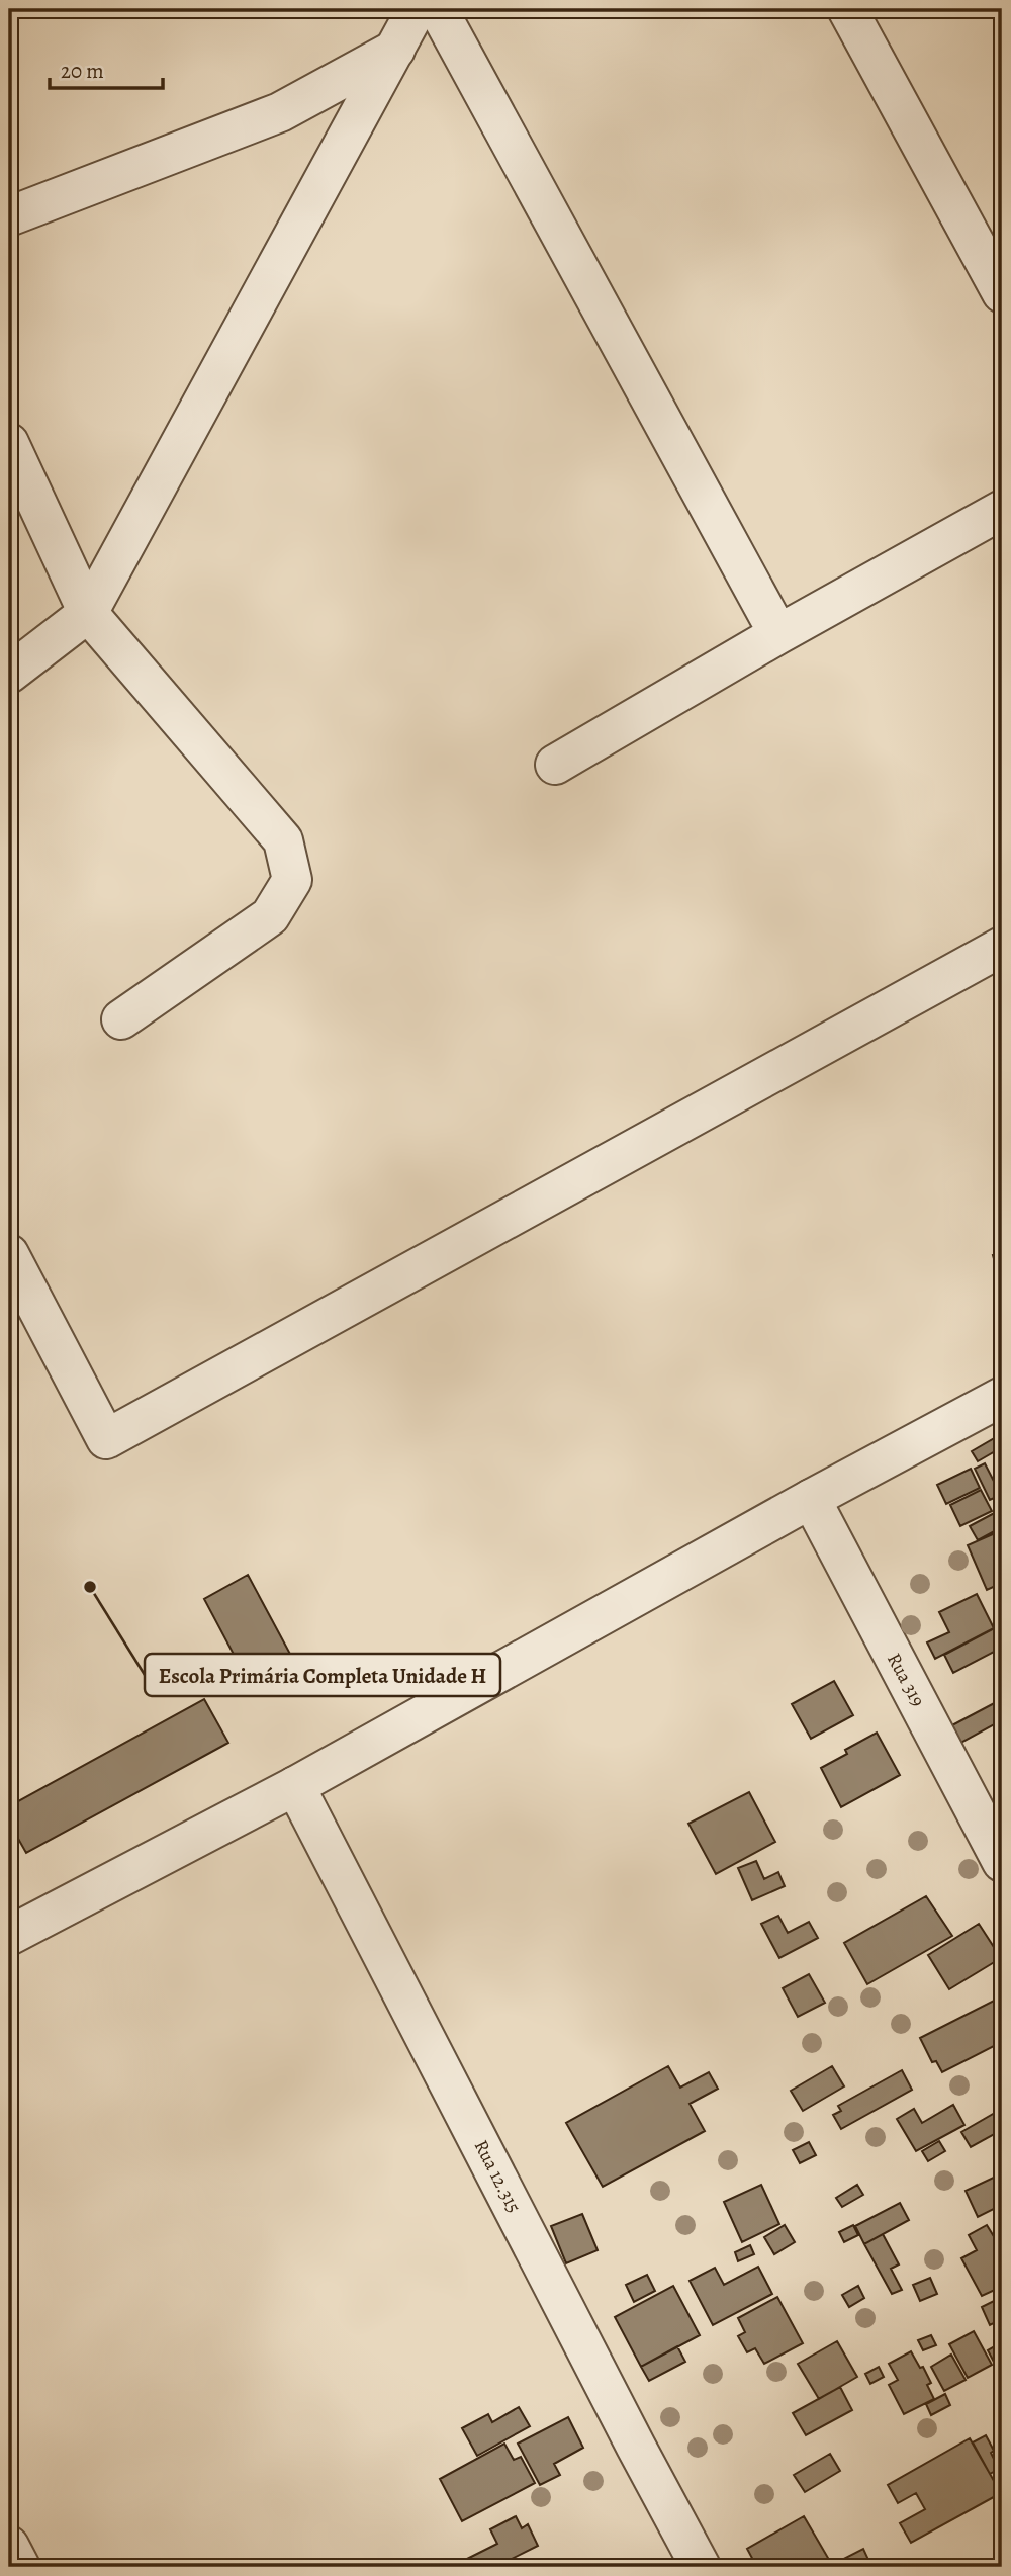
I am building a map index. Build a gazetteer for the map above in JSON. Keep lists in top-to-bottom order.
{
  "streets": {
    "street": ["Rua 319", "Rua 12.315"]
  },
  "places": ["Escola Primária Completa Unidade H"],
  "scale_bar": "20 m"
}
